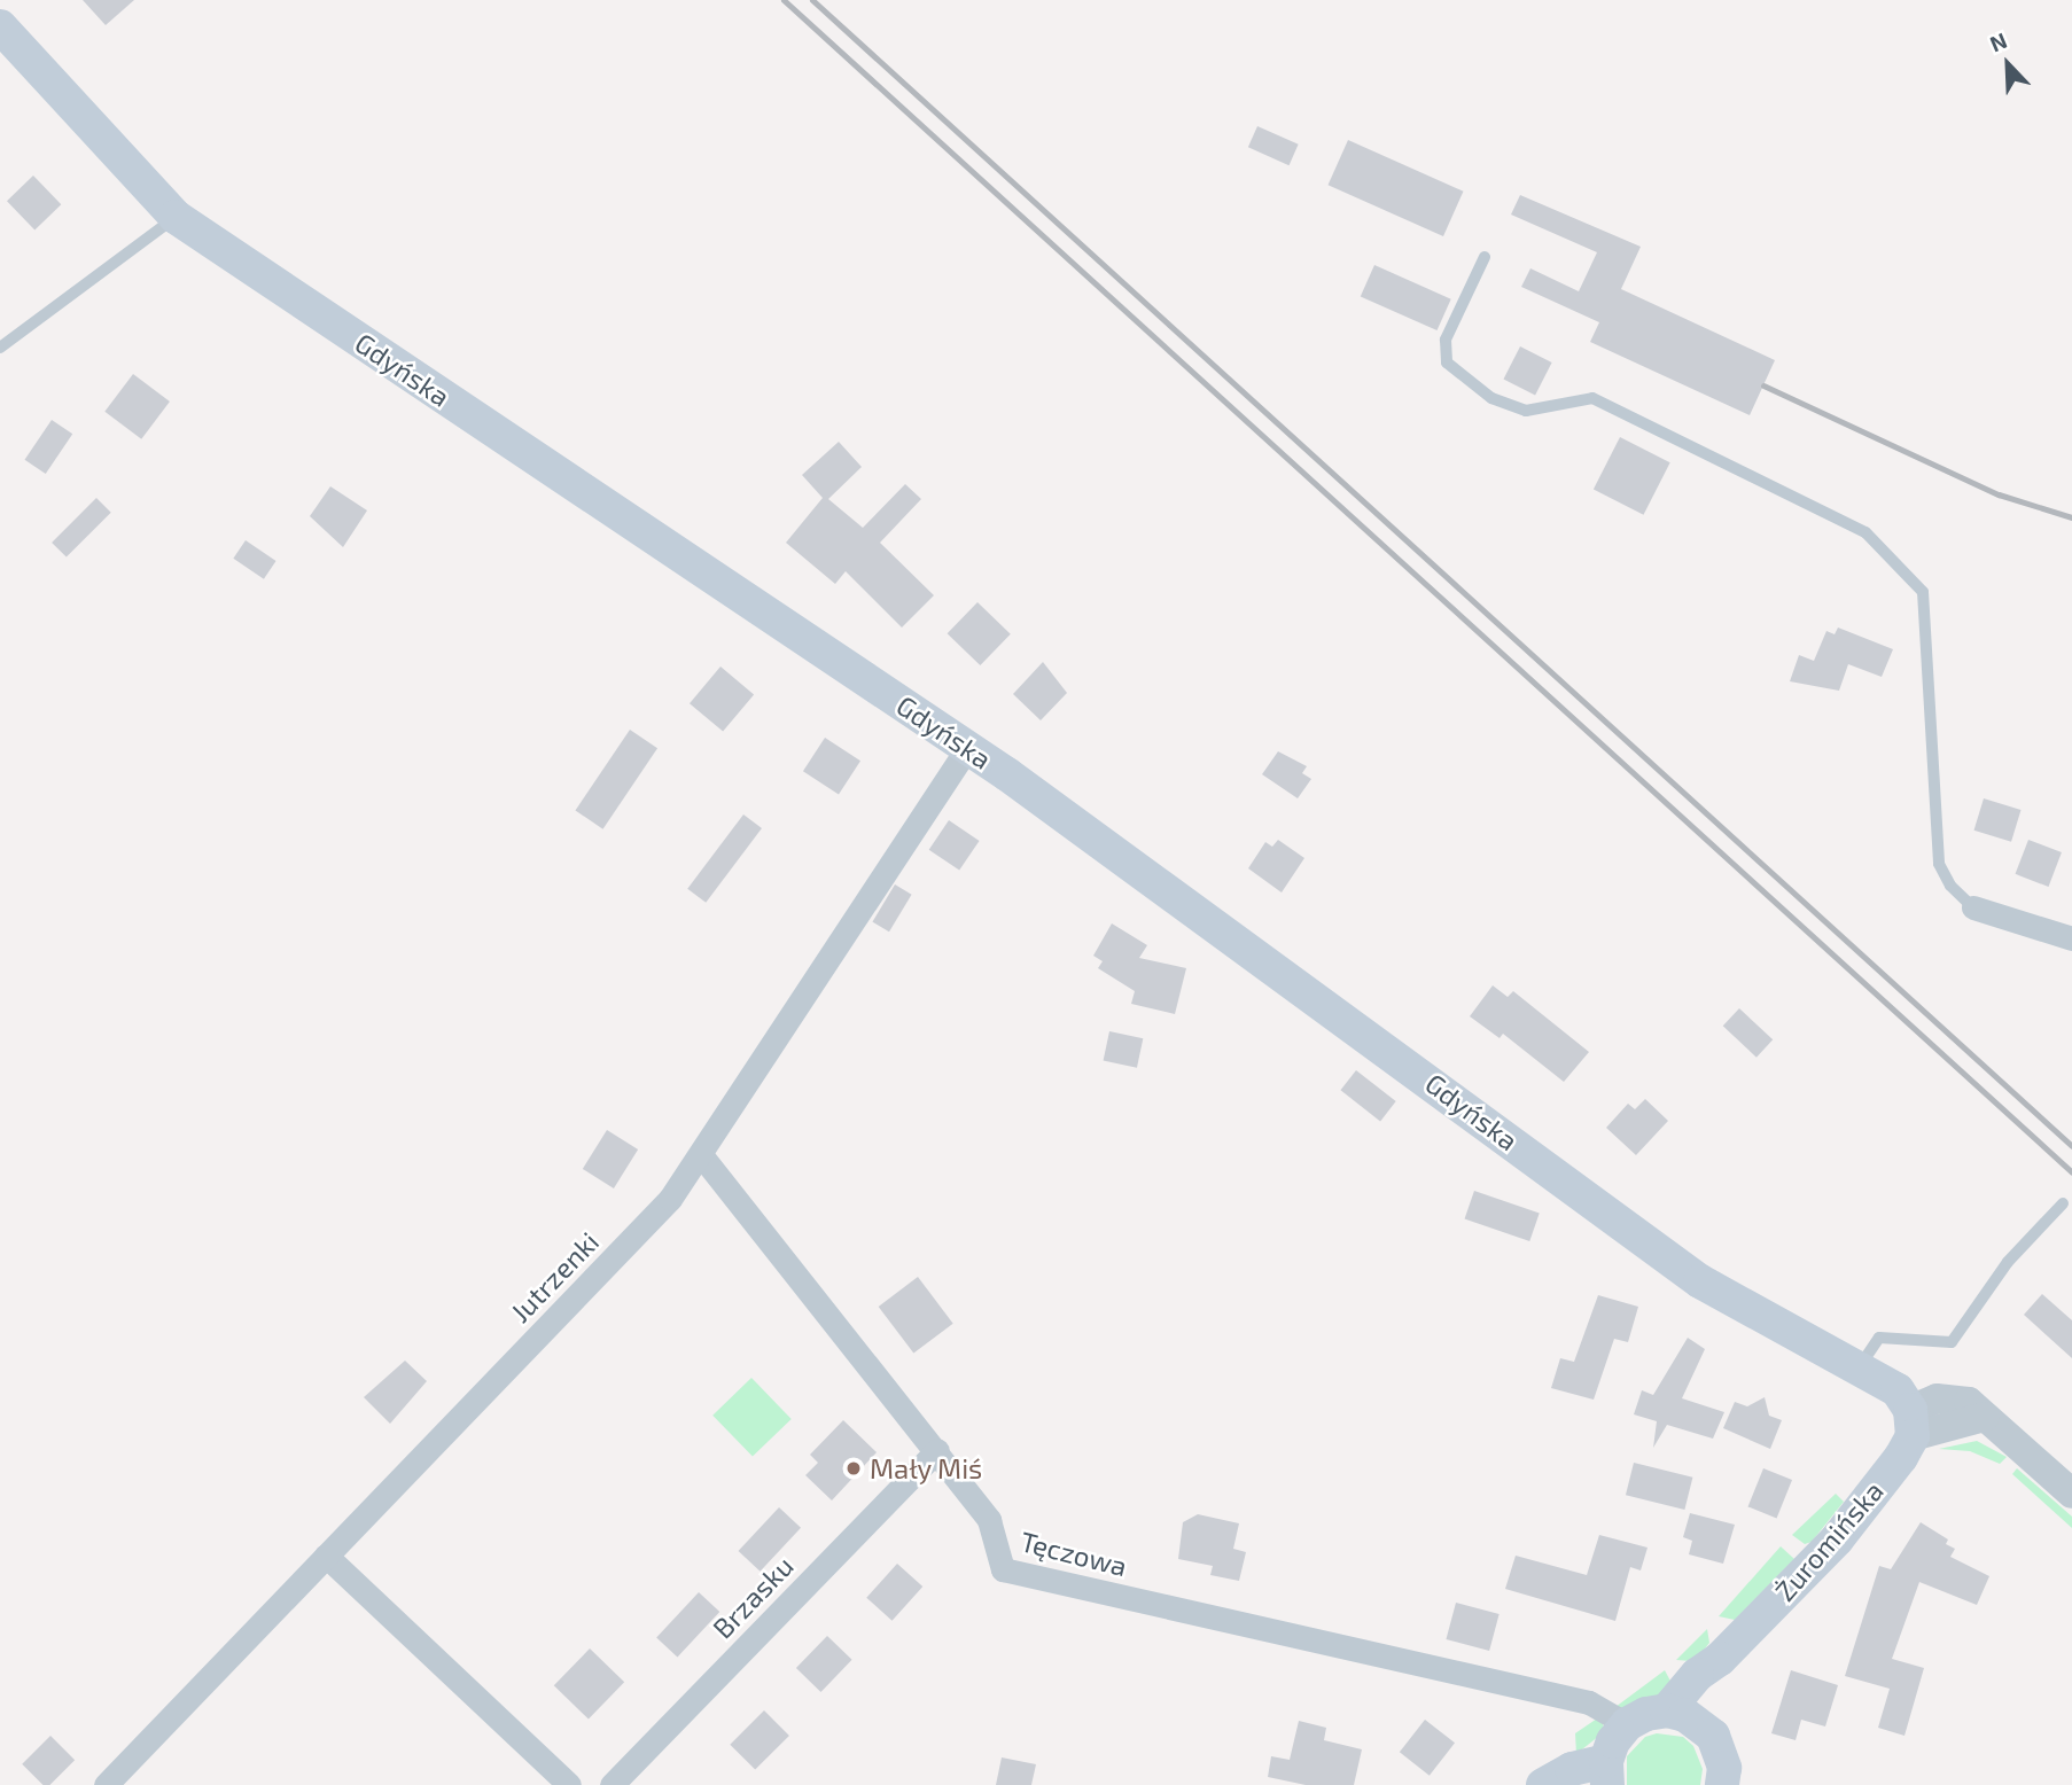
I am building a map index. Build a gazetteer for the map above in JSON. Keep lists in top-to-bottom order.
{
  "streets": {
    "main road": ["Gdyńska", "Żuromińska"],
    "street": ["Jutrzenki", "Tęczowa", "Brzasku"]
  },
  "crossings": [
    ["Gdyńska", "Jutrzenki"],
    ["Gdyńska", "Żuromińska"],
    ["Jutrzenki", "Tęczowa"],
    ["Tęczowa", "Brzasku"]
  ],
  "places": ["Mały Miś"],
  "north": "top left"
}
